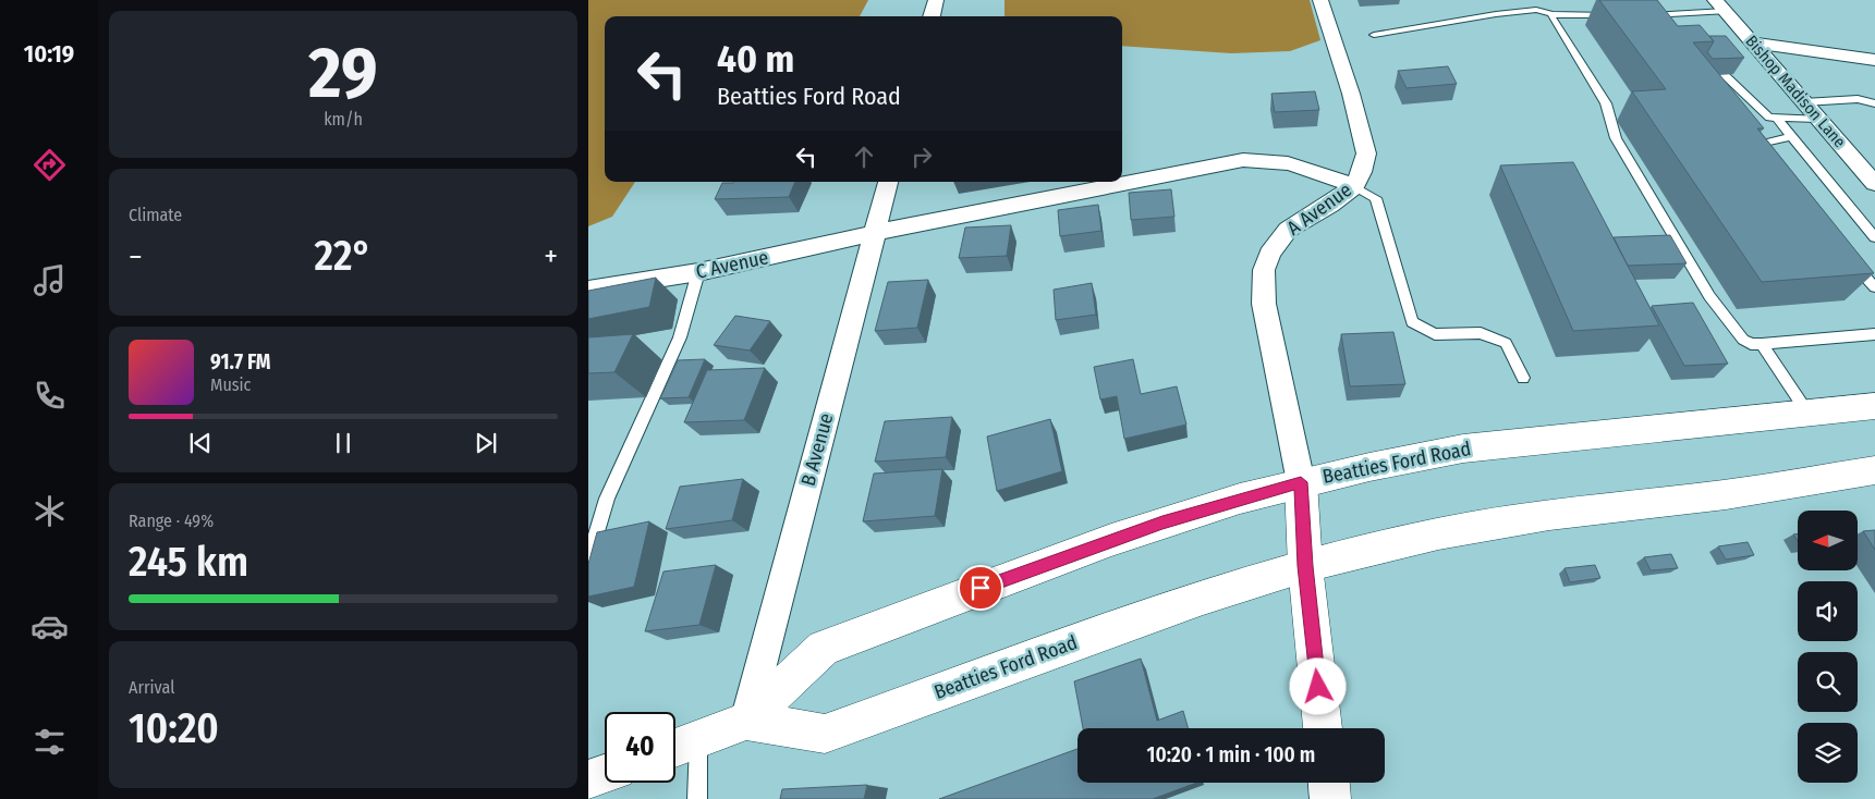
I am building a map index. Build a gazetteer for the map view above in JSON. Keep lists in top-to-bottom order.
{
  "streets": {
    "main road": ["Beatties Ford Road"],
    "street": [
      "Bishop Madison Lane",
      "A Avenue",
      "C Avenue",
      "B Avenue"
    ]
  },
  "crossings": [
    ["A Avenue", "C Avenue"],
    ["A Avenue", "Beatties Ford Road"],
    ["C Avenue", "B Avenue"],
    ["B Avenue", "Beatties Ford Road"]
  ],
  "north": "left",
  "page": {
    "tabs": "10:19",
    "tile": [
      ["29", "km/h"],
      "Climate",
      ["Range · 49%", "245 km"],
      ["Arrival", "10:20"]
    ],
    "turn": ["40 m", "Beatties Ford Road"],
    "heat": ["−", "22°", "+"],
    "song": ["91.7 FM", "Music"],
    "limit": "40",
    "trip": "10:20 · 1 min · 100 m"
  }
}
